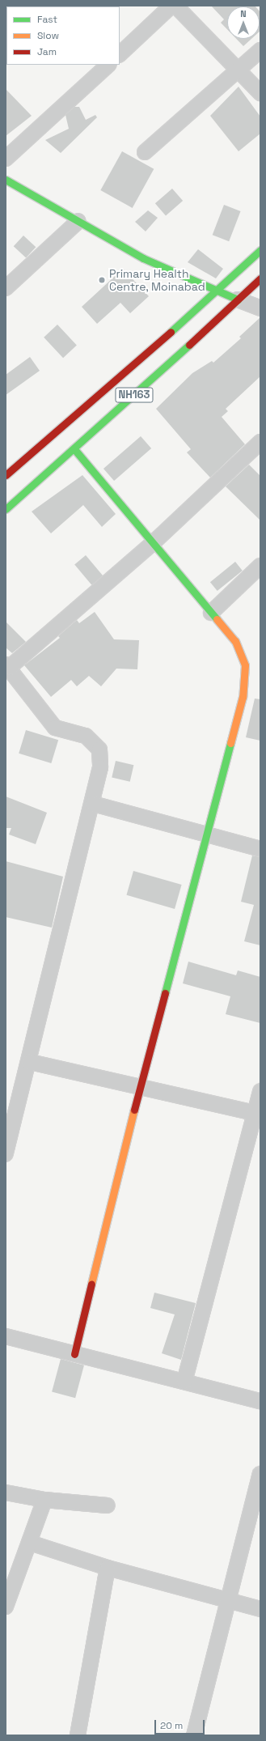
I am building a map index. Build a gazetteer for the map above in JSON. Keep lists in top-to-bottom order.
{
  "streets": {
    "main road": ["NH163"]
  },
  "places": ["Primary Health Centre, Moinabad"],
  "legend": ["Fast", "Slow", "Jam"],
  "scale_bar": "20 m",
  "north": "top"
}
